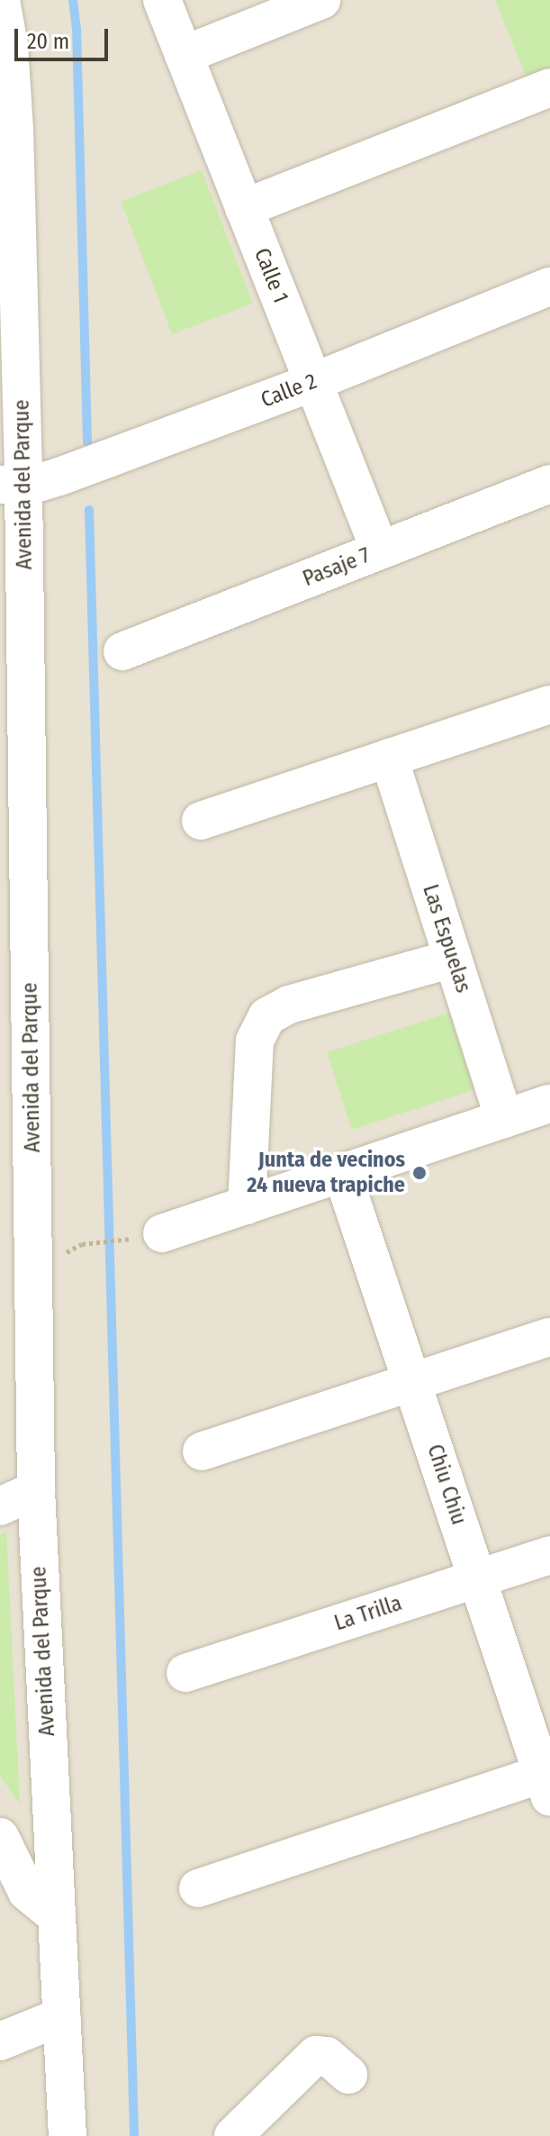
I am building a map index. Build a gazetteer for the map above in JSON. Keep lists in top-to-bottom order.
{
  "streets": {
    "street": [
      "Calle 1",
      "Calle 2",
      "Avenida del Parque",
      "Pasaje 7",
      "Las Espuelas",
      "Chiu Chiu",
      "La Trilla"
    ]
  },
  "crossings": [
    ["Calle 1", "Calle 2"],
    ["Calle 1", "Pasaje 7"],
    ["Calle 2", "Avenida del Parque"],
    ["Chiu Chiu", "La Trilla"]
  ],
  "places": ["Junta de vecinos 24 nueva trapiche"],
  "scale_bar": "20 m"
}
